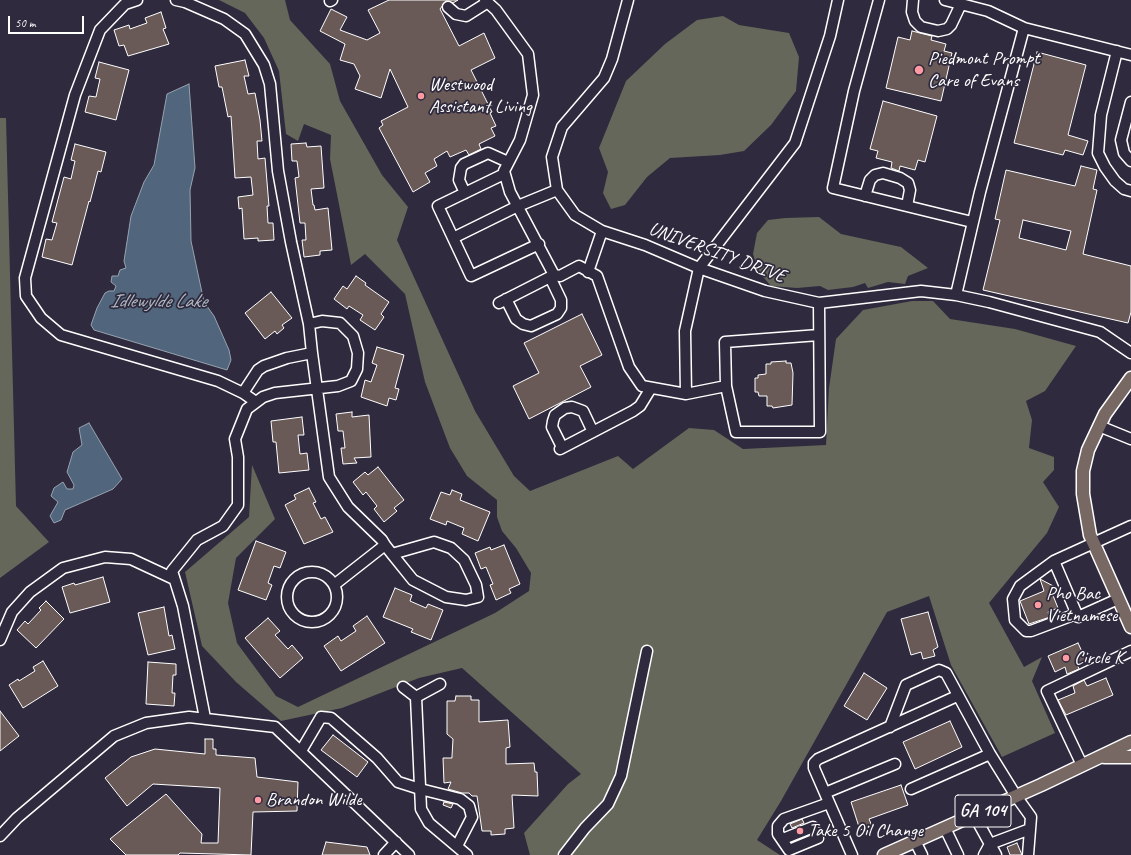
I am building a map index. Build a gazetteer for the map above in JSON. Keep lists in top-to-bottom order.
{
  "streets": {
    "main road": ["GA 104"],
    "street": ["UNIVERSITY DRIVE"]
  },
  "water": ["Idlewylde Lake"],
  "places": [
    "Piedmont Prompt Care of Evans",
    "Westwood Assistant Living",
    "Pho Bac Vietnamese",
    "Circle K",
    "Brandon Wilde",
    "Take 5 Oil Change"
  ],
  "scale_bar": "50 m"
}
